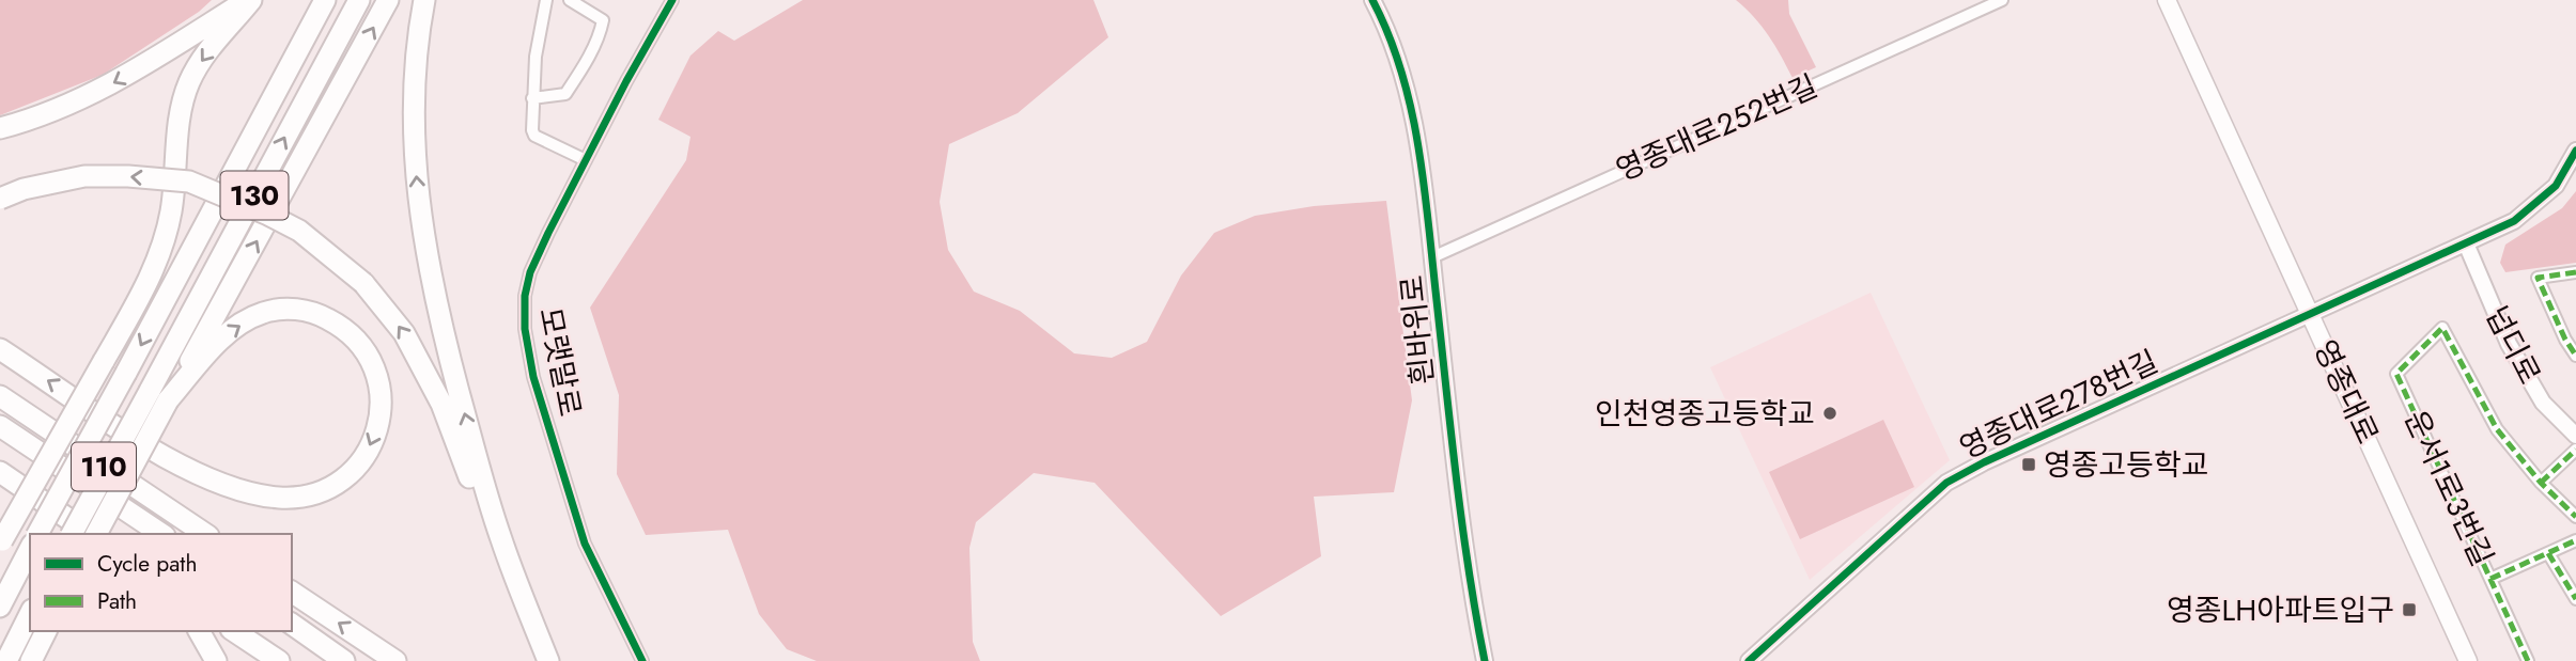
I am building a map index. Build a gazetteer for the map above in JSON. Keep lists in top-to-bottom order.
{
  "streets": {
    "highway": ["130", "110"],
    "main road": ["영종대로"],
    "street": [
      "영종대로252번길",
      "흰바위로",
      "넙디로",
      "모랫말로",
      "영종대로278번길",
      "운서1로3번길"
    ]
  },
  "crossings": [
    ["영종대로252번길", "흰바위로"],
    ["넙디로", "영종대로278번길"],
    ["영종대로", "영종대로278번길"]
  ],
  "places": {
    "other": ["인천영종고등학교"],
    "transit": ["영종고등학교", "영종LH아파트입구"]
  },
  "legend": ["Cycle path", "Path"]
}
